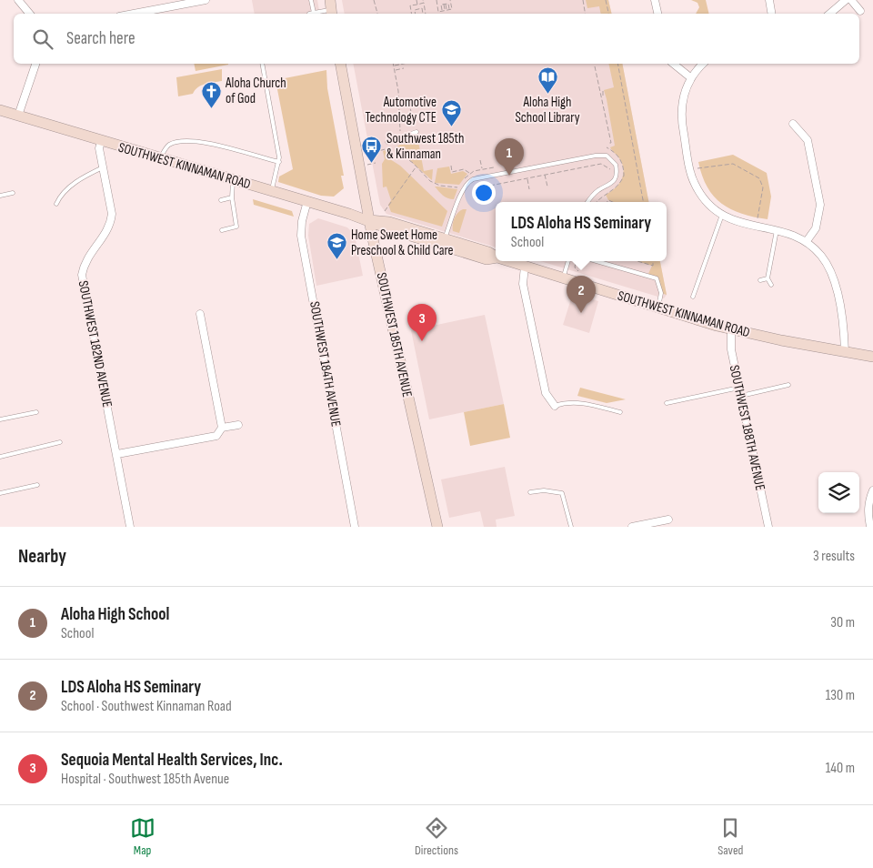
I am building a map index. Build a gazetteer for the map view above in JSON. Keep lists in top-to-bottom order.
{
  "streets": {
    "main road": ["SOUTHWEST KINNAMAN ROAD", "SOUTHWEST 185TH AVENUE"],
    "street": ["SOUTHWEST 182ND AVENUE", "SOUTHWEST 184TH AVENUE", "SOUTHWEST 188TH AVENUE"]
  },
  "crossings": [
    ["SOUTHWEST KINNAMAN ROAD", "SOUTHWEST 185TH AVENUE"],
    ["SOUTHWEST KINNAMAN ROAD", "SOUTHWEST 182ND AVENUE"],
    ["SOUTHWEST KINNAMAN ROAD", "SOUTHWEST 184TH AVENUE"],
    ["SOUTHWEST KINNAMAN ROAD", "SOUTHWEST 188TH AVENUE"]
  ],
  "places": {
    "library": ["Aloha High School Library"],
    "church": ["Aloha Church of God"],
    "school or university": ["Automotive Technology CTE", "Home Sweet Home Preschool & Child Care"],
    "bus stop": ["Southwest 185th & Kinnaman"]
  },
  "page": {
    "search": "Search here",
    "pins": ["1", "2", "3"],
    "popup": ["LDS Aloha HS Seminary", "School"],
    "heading": ["Nearby", "3 results"],
    "list": [
      {
        "mark": "1",
        "name": "Aloha High School",
        "note": "School",
        "value": "30 m"
      },
      {
        "mark": "2",
        "name": "LDS Aloha HS Seminary",
        "note": "School · Southwest Kinnaman Road",
        "value": "130 m"
      },
      {
        "mark": "3",
        "name": "Sequoia Mental Health Services, Inc.",
        "note": "Hospital · Southwest 185th Avenue",
        "value": "140 m"
      }
    ],
    "nav": ["Map", "Directions", "Saved"]
  }
}
